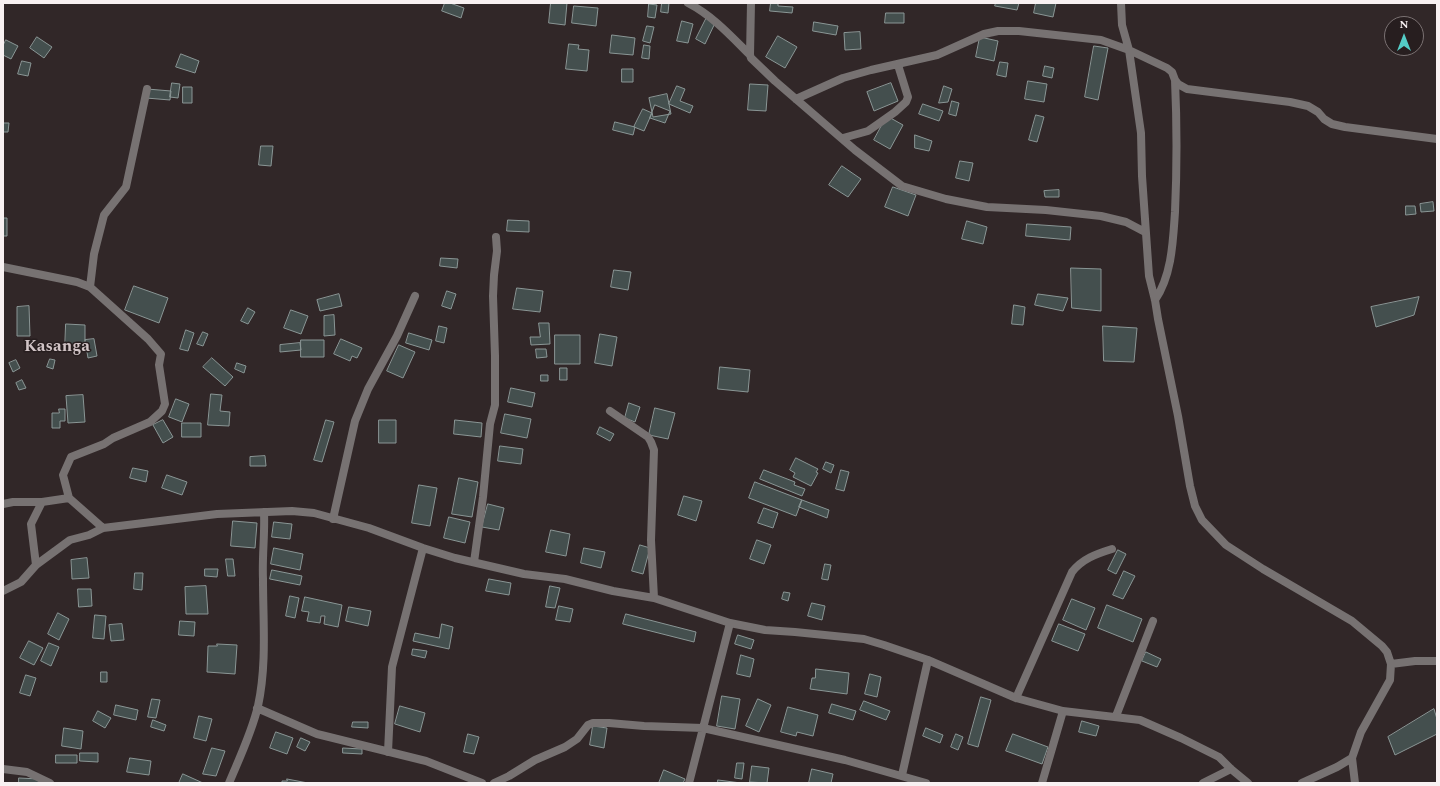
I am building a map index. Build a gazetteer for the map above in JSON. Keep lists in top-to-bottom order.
{
  "districts": ["Kasanga"],
  "north": "top"
}
